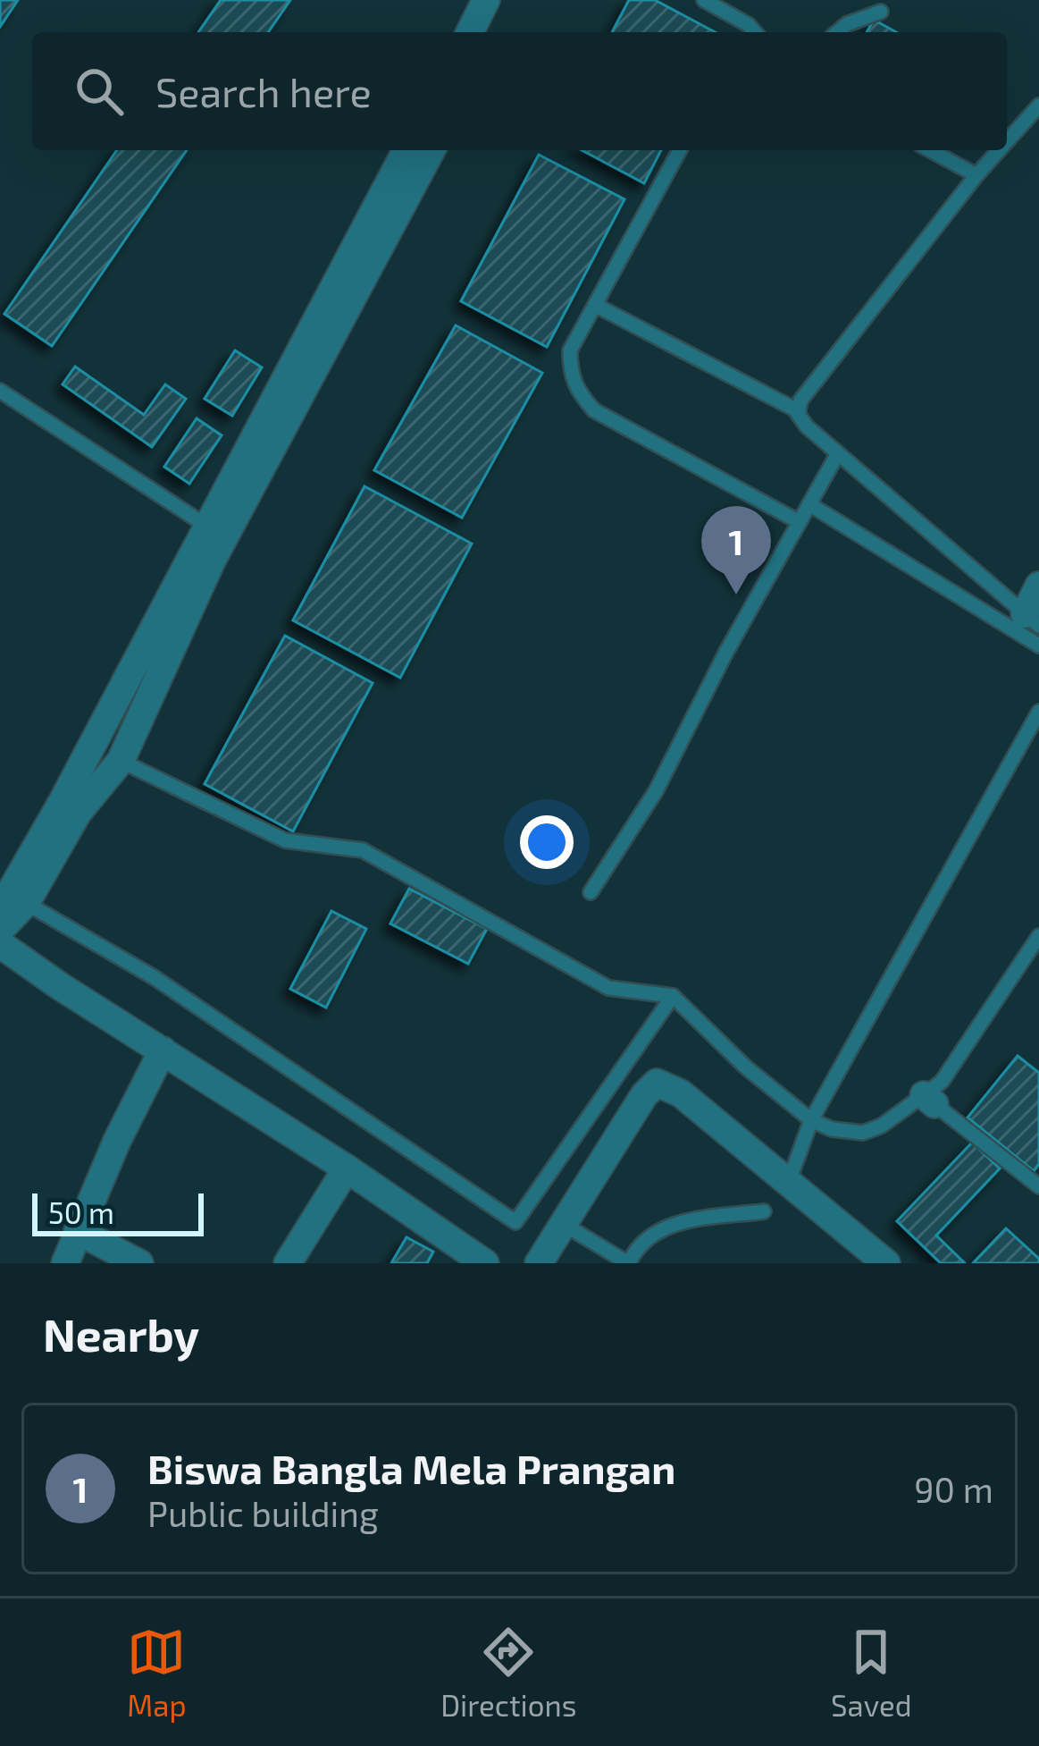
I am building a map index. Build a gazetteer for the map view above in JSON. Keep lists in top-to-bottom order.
{
  "scale_bar": "50 m",
  "page": {
    "search": "Search here",
    "pins": "1",
    "scale": "50 m",
    "heading": "Nearby",
    "list": [
      {
        "mark": "1",
        "name": "Biswa Bangla Mela Prangan",
        "note": "Public building",
        "value": "90 m"
      }
    ],
    "nav": ["Map", "Directions", "Saved"]
  }
}
